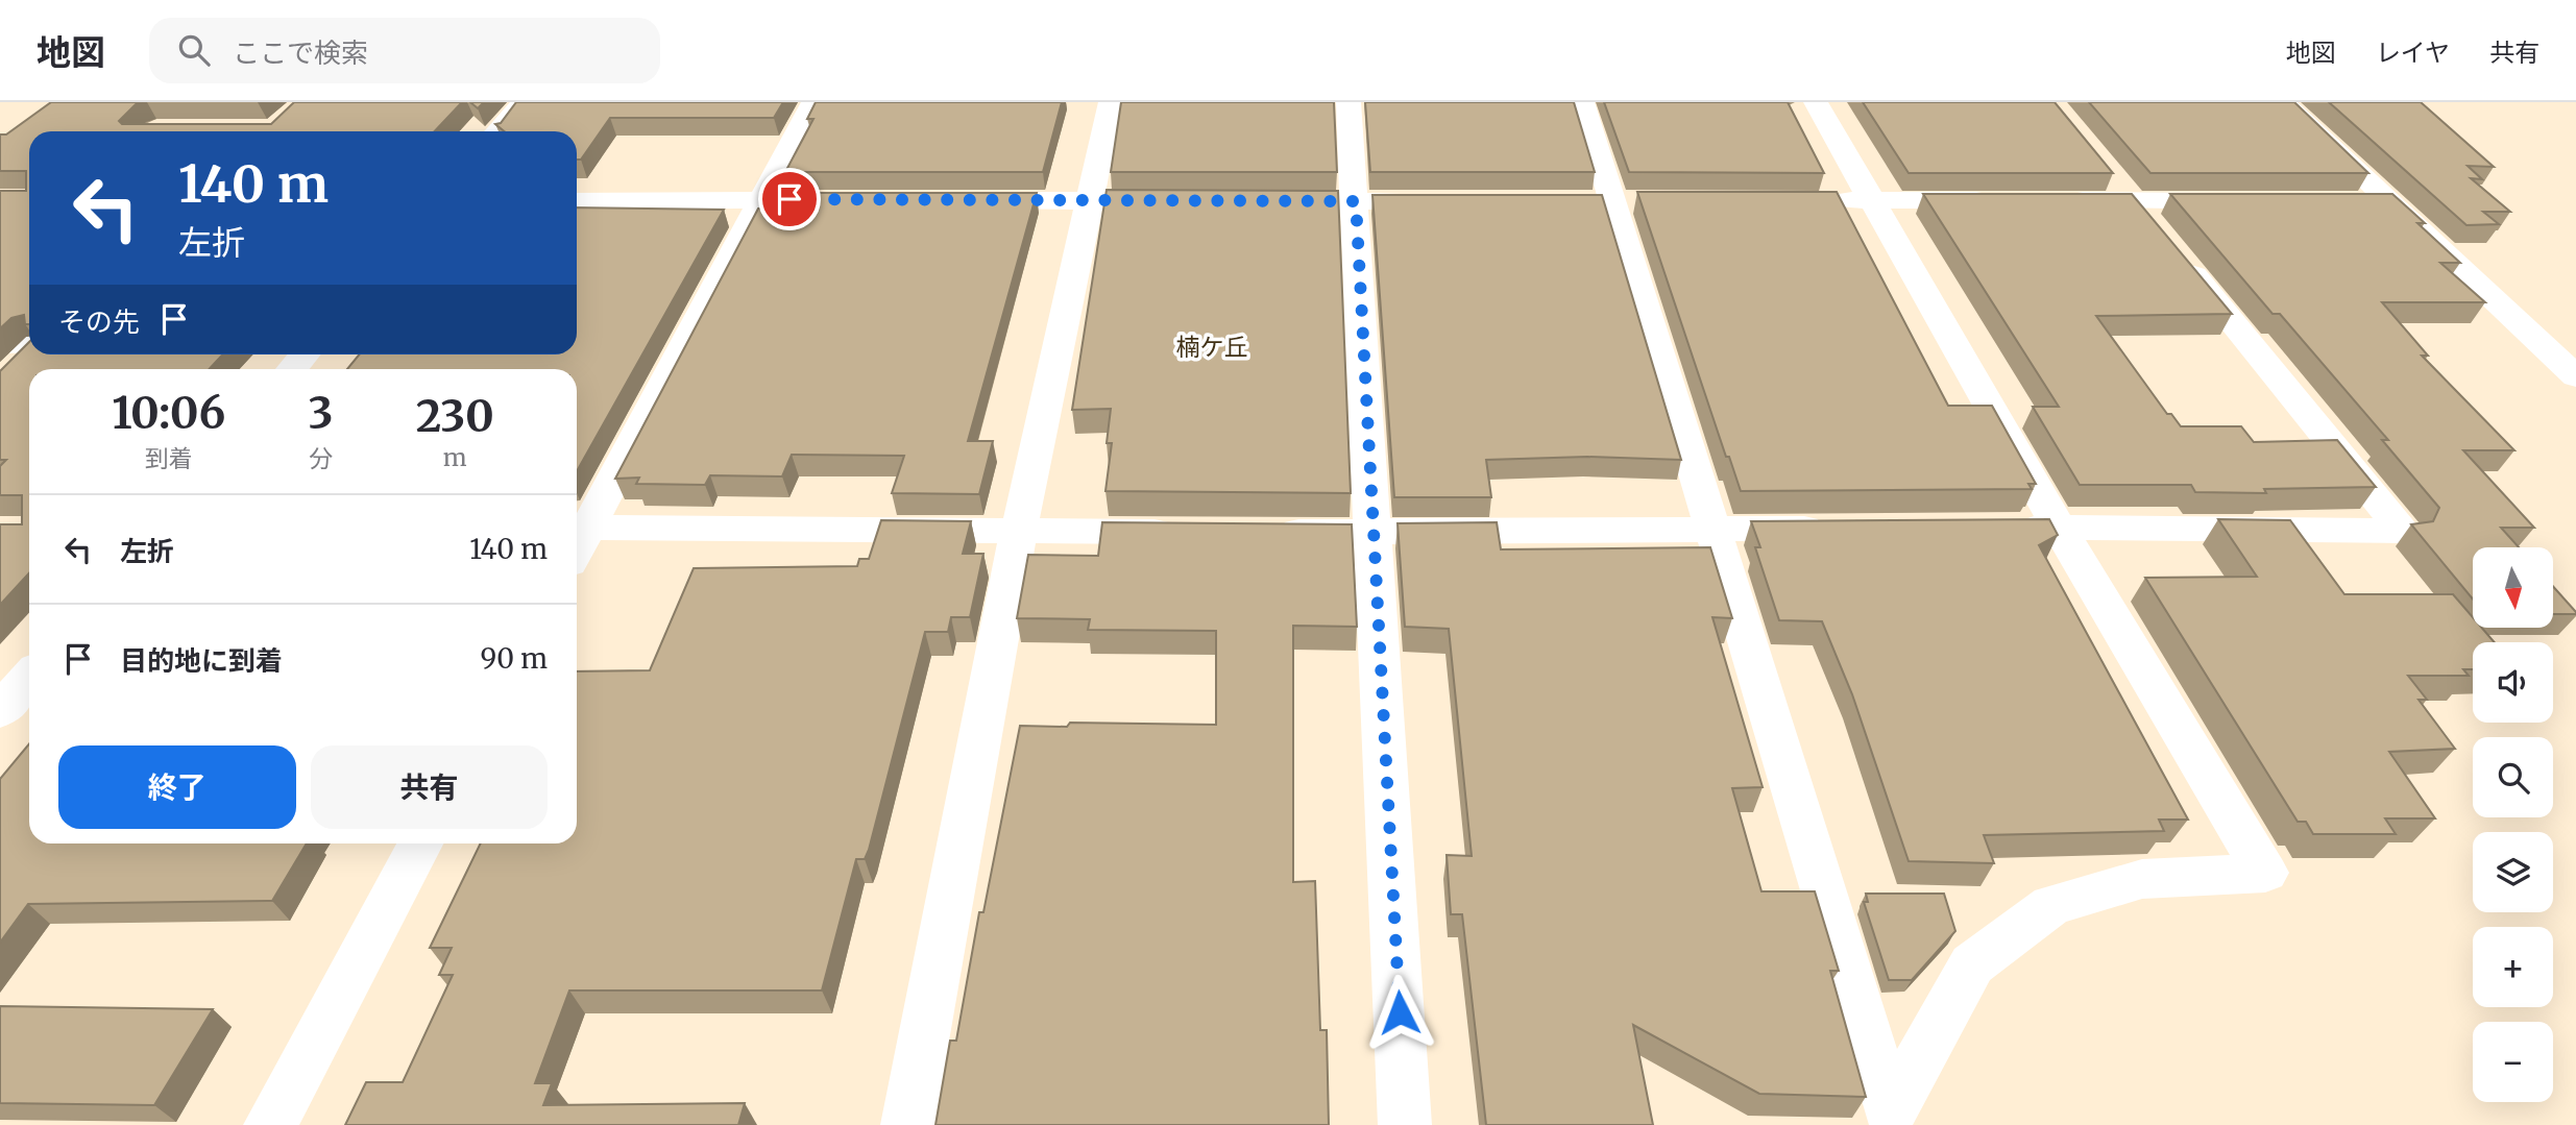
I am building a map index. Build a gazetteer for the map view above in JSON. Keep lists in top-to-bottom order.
{
  "districts": ["楠ケ丘"],
  "north": "bottom",
  "page": {
    "header": "地図",
    "search": "ここで検索",
    "nav": ["地図", "レイヤ", "共有"],
    "turn": ["140 m", "左折"],
    "then": "その先",
    "eta": [
      "10:06",
      "到着",
      "3",
      "分",
      "230",
      "m"
    ],
    "list": [
      {
        "name": "左折",
        "value": "140 m"
      },
      {
        "name": "目的地に到着",
        "value": "90 m"
      }
    ],
    "map_buttons": ["+", "−"],
    "buttons": ["終了", "共有"]
  }
}
